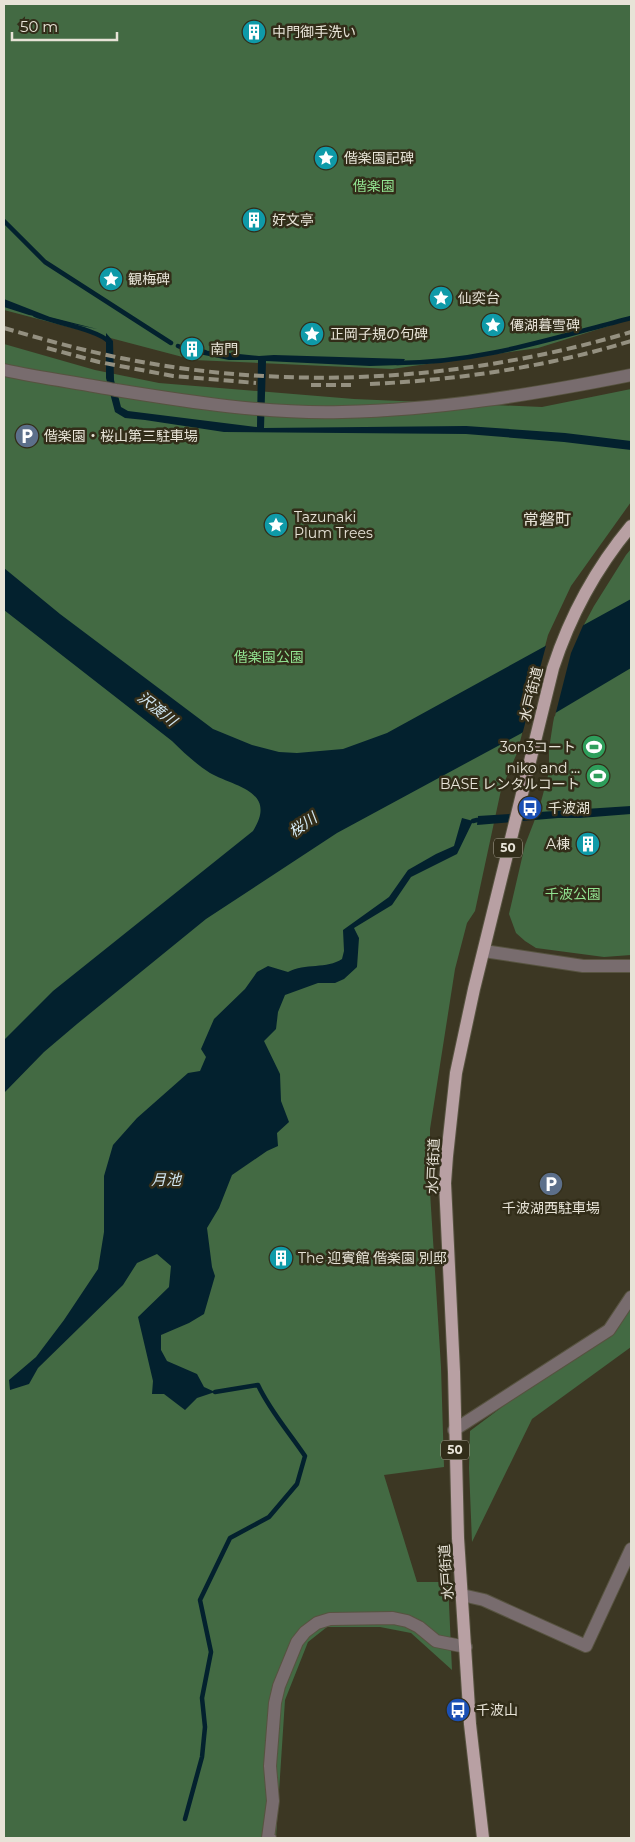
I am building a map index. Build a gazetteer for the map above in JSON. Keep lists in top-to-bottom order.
{
  "streets": {
    "main road": ["水戸街道", "50"]
  },
  "districts": ["常磐町"],
  "water": ["沢渡川", "桜川", "月池"],
  "parks": ["偕楽園", "偕楽園公園", "千波公園"],
  "places": {
    "building": [
      "中門御手洗い",
      "好文亭",
      "南門",
      "A棟",
      "The 迎賓館 偕楽園 別邸"
    ],
    "place": [
      "偕楽園記碑",
      "観梅碑",
      "仙奕台",
      "僊湖暮雪碑",
      "正岡子規の句碑",
      "Tazunaki Plum Trees"
    ],
    "parking": ["偕楽園・桜山第三駐車場", "千波湖西駐車場"],
    "sports": ["3on3コート", "niko and ... BASE レンタルコート"],
    "bus stop": ["千波湖", "千波山"]
  },
  "scale_bar": "50 m"
}
